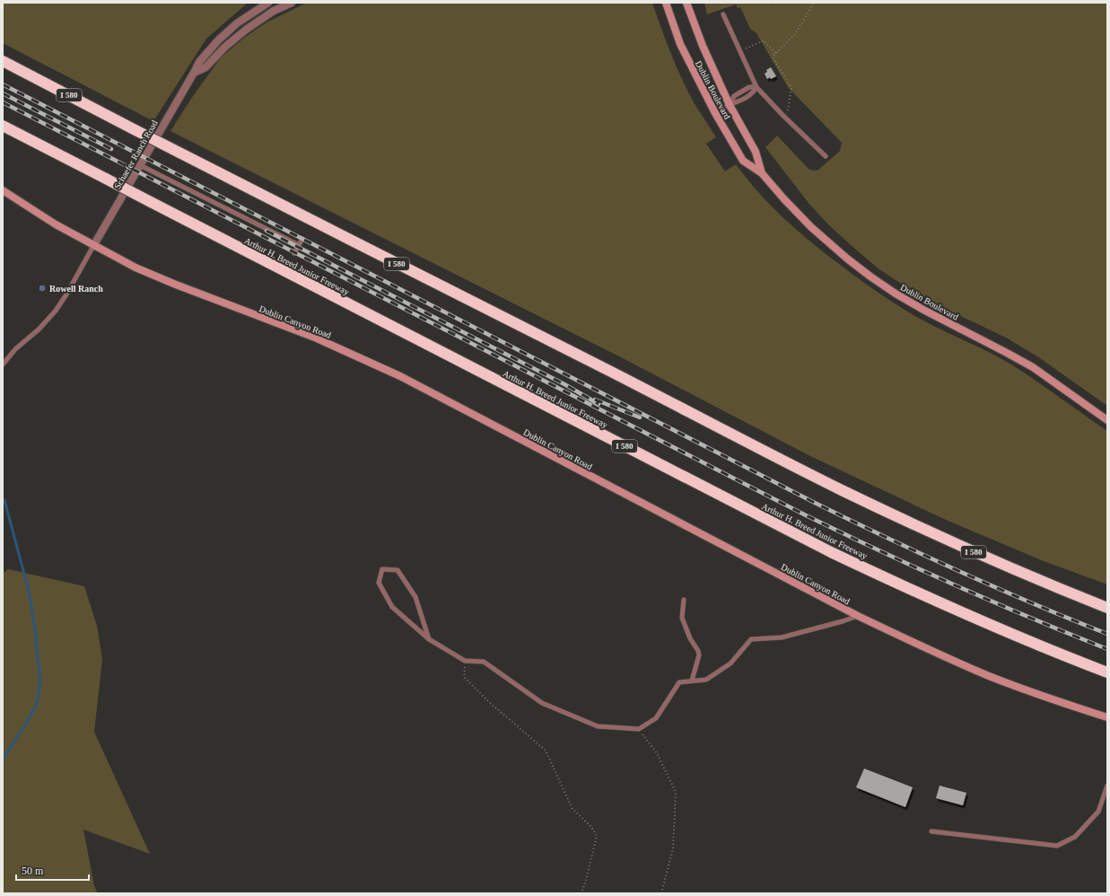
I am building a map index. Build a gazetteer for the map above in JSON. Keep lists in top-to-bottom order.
{
  "streets": {
    "highway": ["I 580", "Arthur H. Breed Junior Freeway"],
    "main road": ["Dublin Boulevard", "Dublin Canyon Road"],
    "street": ["Schaefer Ranch Road"]
  },
  "crossings": [
    ["Schaefer Ranch Road", "Dublin Canyon Road"]
  ],
  "places": ["Rowell Ranch"],
  "scale_bar": "50 m"
}
